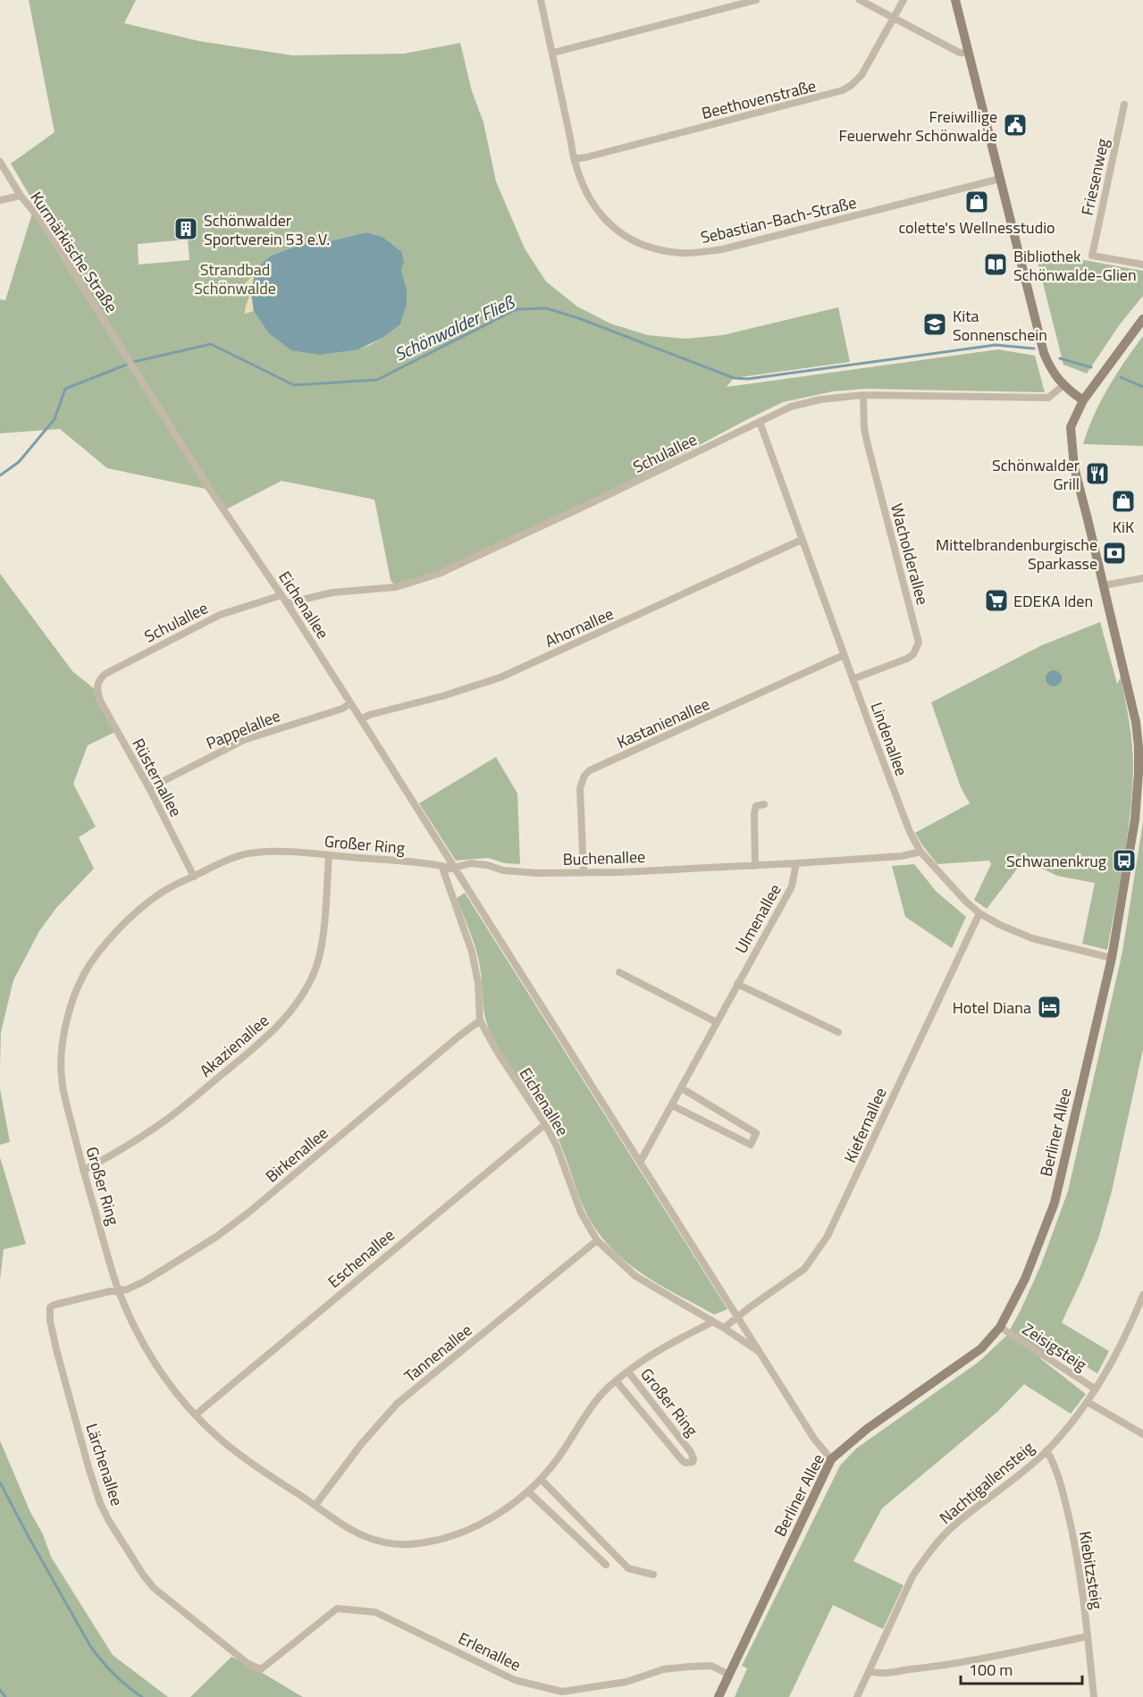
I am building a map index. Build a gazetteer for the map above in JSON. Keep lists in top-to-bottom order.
{
  "streets": {
    "main road": ["Berliner Allee"],
    "street": [
      "Beethovenstraße",
      "Friesenweg",
      "Sebastian-Bach-Straße",
      "Kurmärkische Straße",
      "Schulallee",
      "Wacholderallee",
      "Eichenallee",
      "Ahornallee",
      "Kastanienallee",
      "Pappelallee",
      "Lindenallee",
      "Rüsternallee",
      "Großer Ring",
      "Buchenallee",
      "Ulmenallee",
      "Akazienallee",
      "Kiefernallee",
      "Birkenallee",
      "Eschenallee",
      "Zeisigsteig",
      "Tannenallee",
      "Lärchenallee",
      "Nachtigallensteig",
      "Kiebitzsteig",
      "Erlenallee"
    ]
  },
  "crossings": [
    ["Beethovenstraße", "Sebastian-Bach-Straße"],
    ["Kurmärkische Straße", "Eichenallee"],
    ["Schulallee", "Wacholderallee"],
    ["Schulallee", "Eichenallee"],
    ["Schulallee", "Lindenallee"],
    ["Schulallee", "Rüsternallee"],
    ["Wacholderallee", "Lindenallee"],
    ["Eichenallee", "Ahornallee"],
    ["Eichenallee", "Pappelallee"],
    ["Eichenallee", "Großer Ring"],
    ["Eichenallee", "Buchenallee"],
    ["Eichenallee", "Ulmenallee"],
    ["Eichenallee", "Kiefernallee"],
    ["Eichenallee", "Berliner Allee"],
    ["Eichenallee", "Birkenallee"],
    ["Eichenallee", "Eschenallee"],
    ["Eichenallee", "Tannenallee"],
    ["Ahornallee", "Lindenallee"],
    ["Kastanienallee", "Lindenallee"],
    ["Kastanienallee", "Buchenallee"],
    ["Pappelallee", "Rüsternallee"],
    ["Lindenallee", "Buchenallee"],
    ["Lindenallee", "Kiefernallee"],
    ["Lindenallee", "Berliner Allee"],
    ["Rüsternallee", "Großer Ring"],
    ["Großer Ring", "Buchenallee"],
    ["Großer Ring", "Akazienallee"],
    ["Großer Ring", "Birkenallee"],
    ["Großer Ring", "Eschenallee"],
    ["Großer Ring", "Tannenallee"],
    ["Großer Ring", "Lärchenallee"],
    ["Buchenallee", "Ulmenallee"],
    ["Berliner Allee", "Zeisigsteig"],
    ["Berliner Allee", "Erlenallee"],
    ["Birkenallee", "Lärchenallee"],
    ["Zeisigsteig", "Nachtigallensteig"],
    ["Lärchenallee", "Erlenallee"],
    ["Nachtigallensteig", "Kiebitzsteig"]
  ],
  "water": ["Schönwalder Fließ"],
  "parks": ["Strandbad Schönwalde"],
  "places": {
    "public building": ["Freiwillige Feuerwehr Schönwalde"],
    "shop": ["colette's Wellnesstudio", "KiK"],
    "building": ["Schönwalder Sportverein 53 e.V."],
    "library": ["Bibliothek Schönwalde-Glien"],
    "school or university": ["Kita Sonnenschein"],
    "restaurant": ["Schönwalder Grill"],
    "bank": ["Mittelbrandenburgische Sparkasse"],
    "supermarket": ["EDEKA Iden"],
    "bus stop": ["Schwanenkrug"],
    "hotel": ["Hotel Diana"]
  },
  "scale_bar": "100 m"
}
